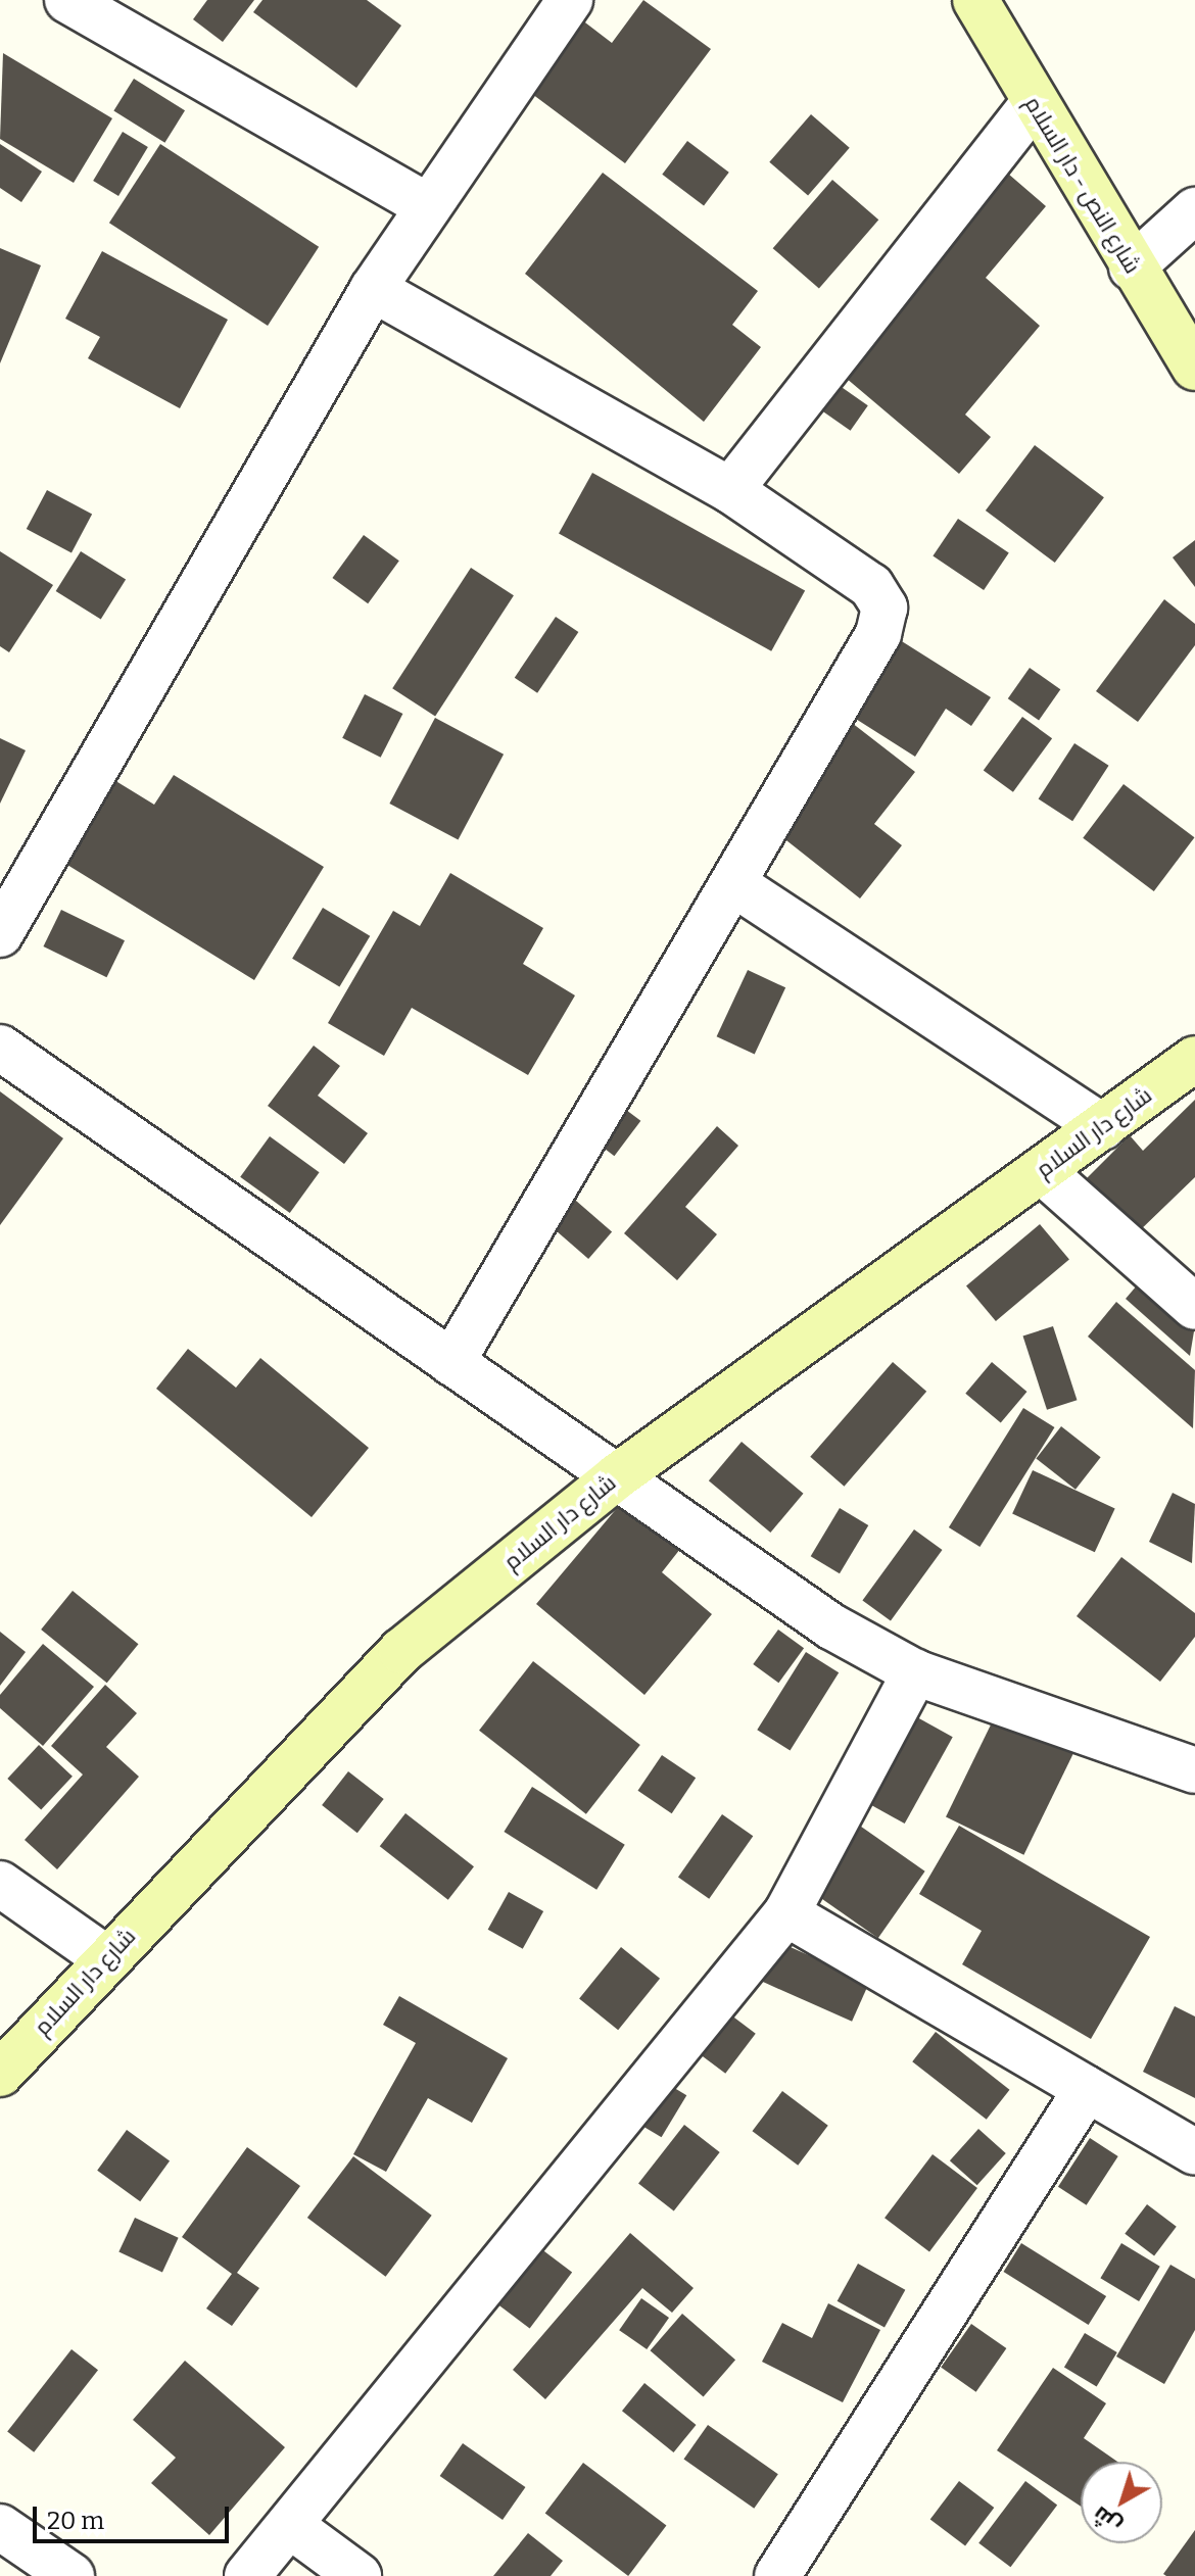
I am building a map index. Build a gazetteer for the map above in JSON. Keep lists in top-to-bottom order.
{
  "streets": {
    "street": ["شارع النص - دار السلام", "شارع دار السلام"]
  },
  "scale_bar": "20 m",
  "north": "bottom left"
}
